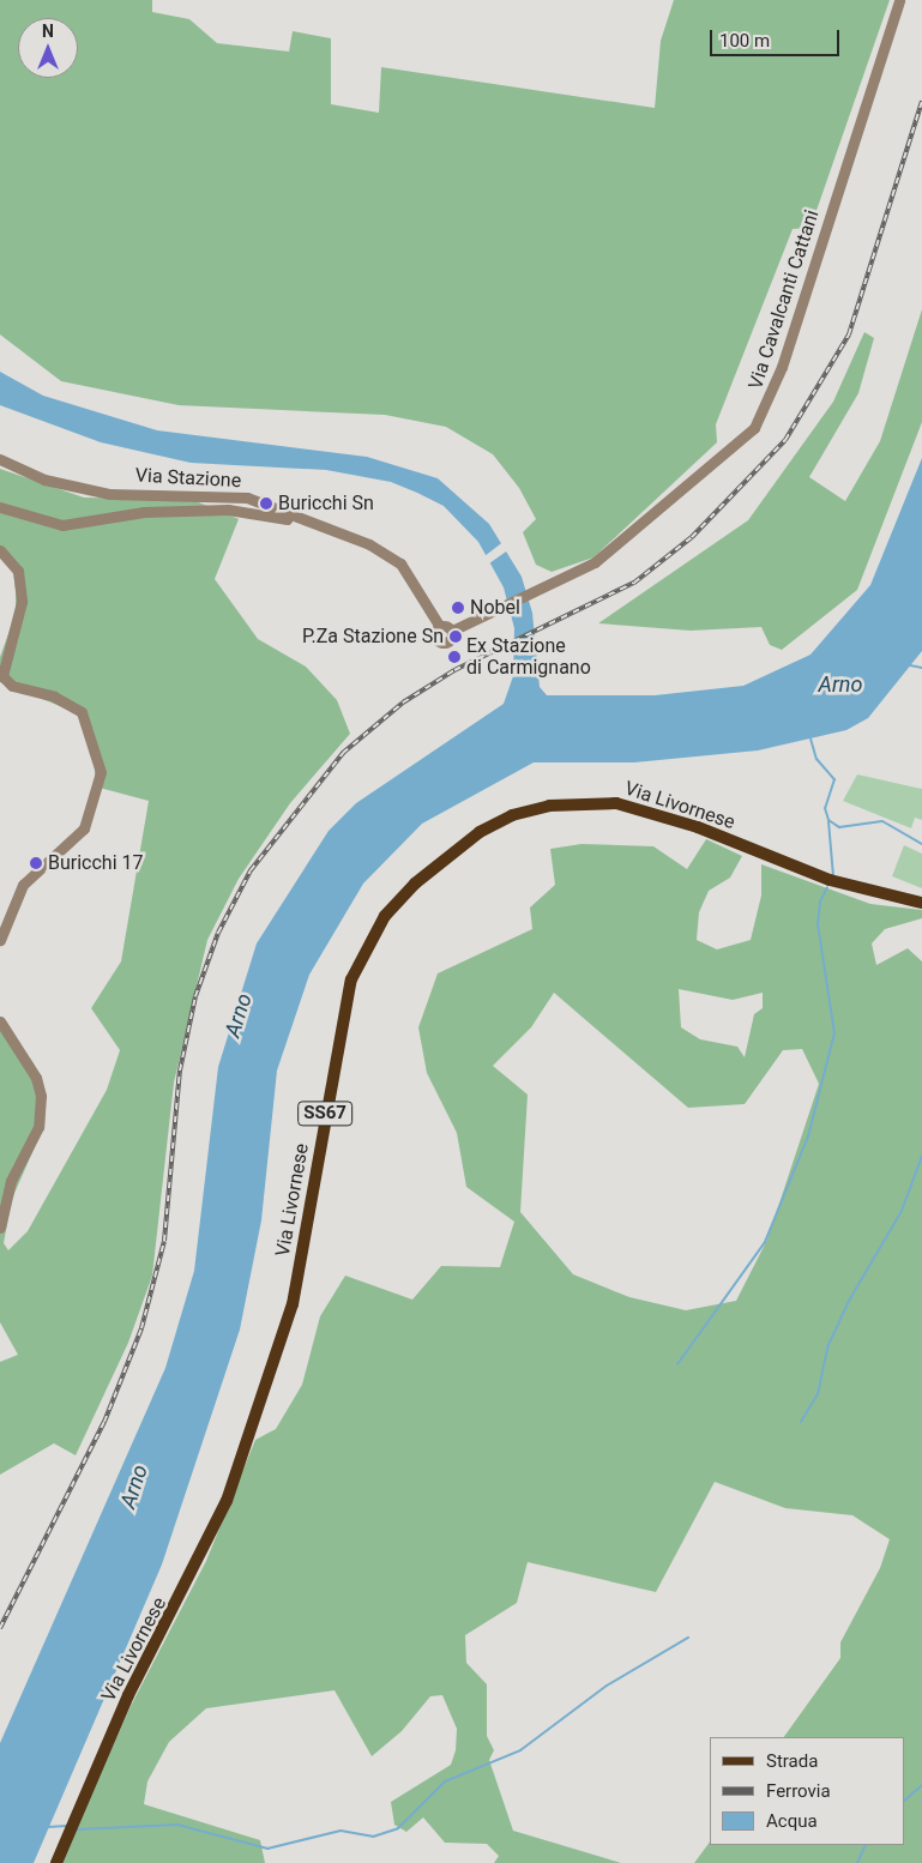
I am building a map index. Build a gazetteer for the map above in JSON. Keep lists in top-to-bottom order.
{
  "streets": {
    "main road": ["Via Livornese", "SS67"],
    "street": ["Via Cavalcanti Cattani", "Via Stazione"]
  },
  "crossings": [
    ["Via Cavalcanti Cattani", "Via Stazione"]
  ],
  "water": ["Arno"],
  "places": [
    "Buricchi Sn",
    "Nobel",
    "P.Za Stazione Sn",
    "Ex Stazione di Carmignano",
    "Buricchi 17"
  ],
  "legend": ["Strada", "Ferrovia", "Acqua"],
  "scale_bar": "100 m",
  "north": "top"
}
